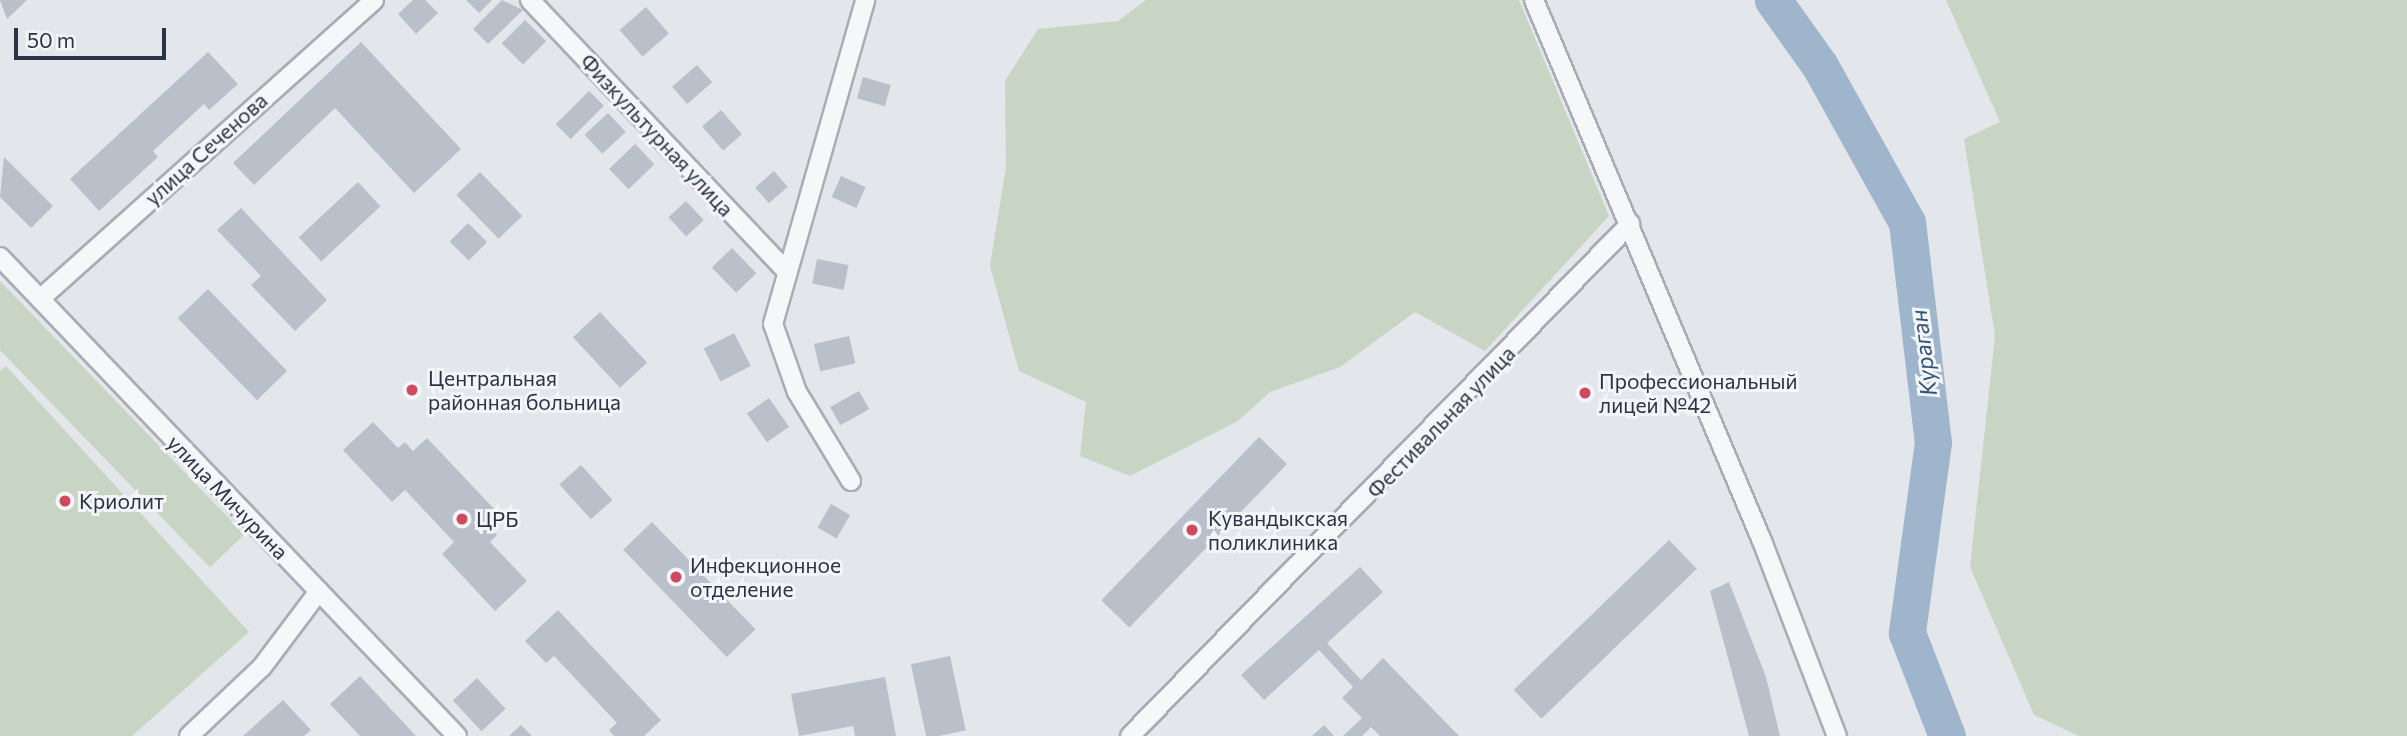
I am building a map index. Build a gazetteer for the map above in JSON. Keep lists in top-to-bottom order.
{
  "streets": {
    "street": [
      "Физкультурная улица",
      "улица Сеченова",
      "Фестивальная улица",
      "улица Мичурина"
    ]
  },
  "crossings": [
    ["улица Сеченова", "улица Мичурина"]
  ],
  "water": ["Кураган"],
  "places": [
    "Центральная районная больница",
    "Профессиональный лицей №42",
    "Криолит",
    "ЦРБ",
    "Кувандыкская поликлиника",
    "Инфекционное отделение"
  ],
  "scale_bar": "50 m"
}
